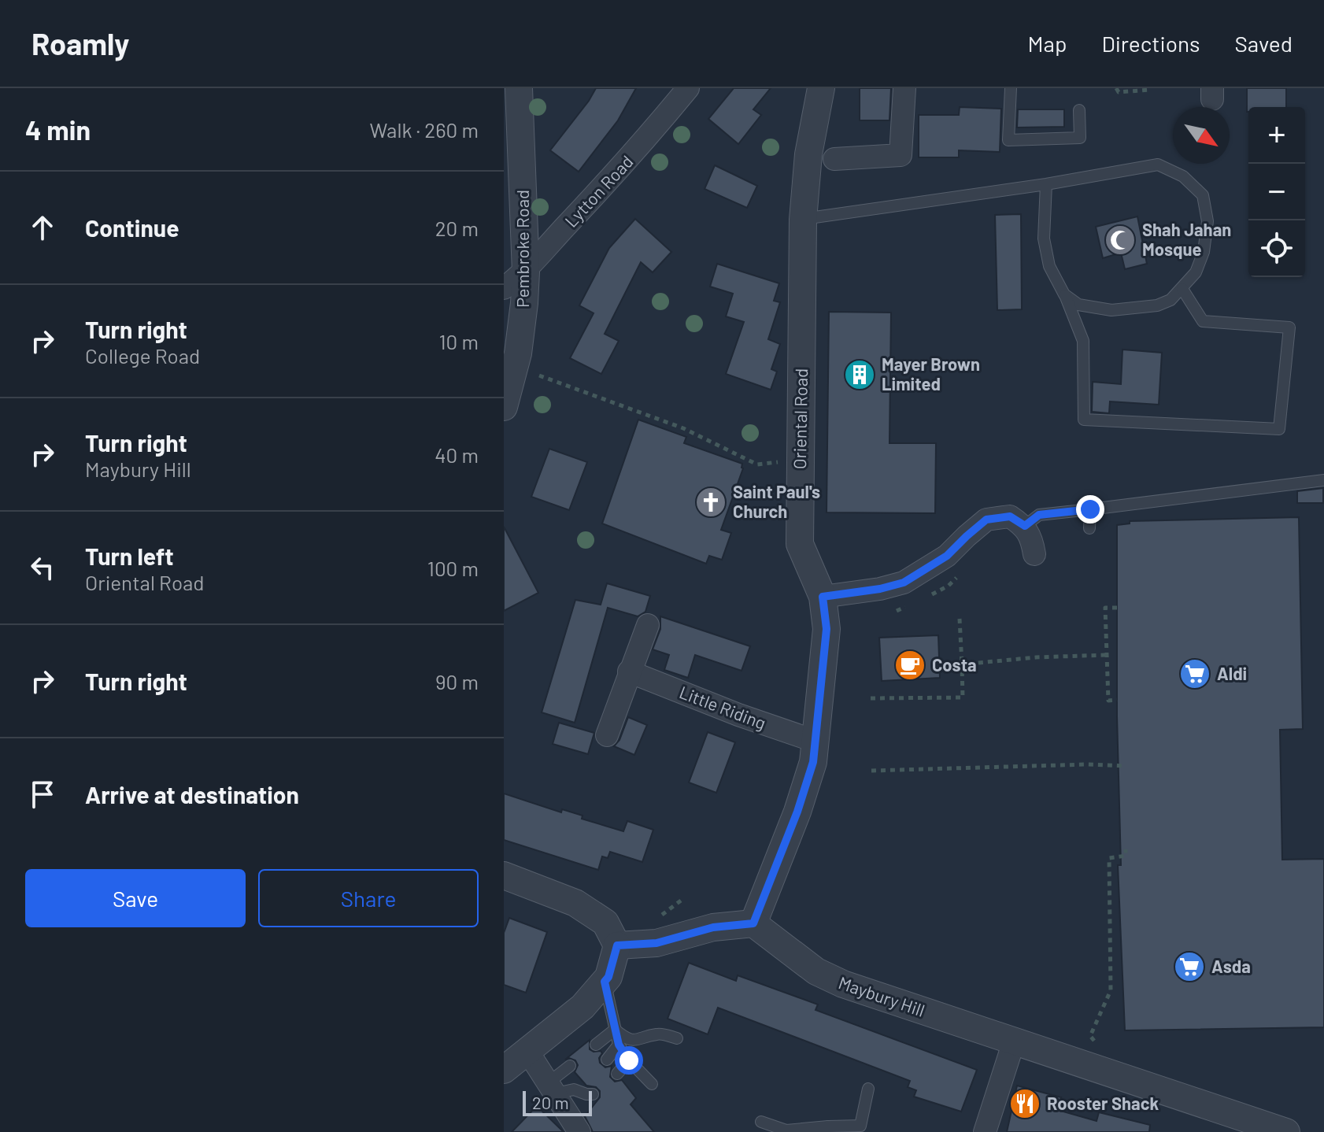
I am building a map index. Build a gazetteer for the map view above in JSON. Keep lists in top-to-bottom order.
{
  "streets": {
    "street": [
      "Lytton Road",
      "Pembroke Road",
      "Oriental Road",
      "Little Riding",
      "Maybury Hill"
    ]
  },
  "crossings": [
    ["Lytton Road", "Pembroke Road"],
    ["Oriental Road", "Little Riding"],
    ["Oriental Road", "Maybury Hill"]
  ],
  "places": {
    "mosque": ["Shah Jahan Mosque"],
    "building": ["Mayer Brown Limited"],
    "church": ["Saint Paul's Church"],
    "cafe": ["Costa"],
    "supermarket": ["Aldi", "Asda"],
    "restaurant": ["Rooster Shack"]
  },
  "scale_bar": "20 m",
  "north": "bottom right",
  "page": {
    "header": "Roamly",
    "nav": ["Map", "Directions", "Saved"],
    "heading": ["4 min", "Walk · 260 m"],
    "map_buttons": ["+", "−"],
    "list": [
      ["Continue", "20 m"],
      ["Turn right", "College Road", "10 m"],
      ["Turn right", "Maybury Hill", "40 m"],
      ["Turn left", "Oriental Road", "100 m"],
      ["Turn right", "90 m"],
      "Arrive at destination"
    ],
    "buttons": ["Save", "Share"],
    "scale": "20 m"
  }
}
